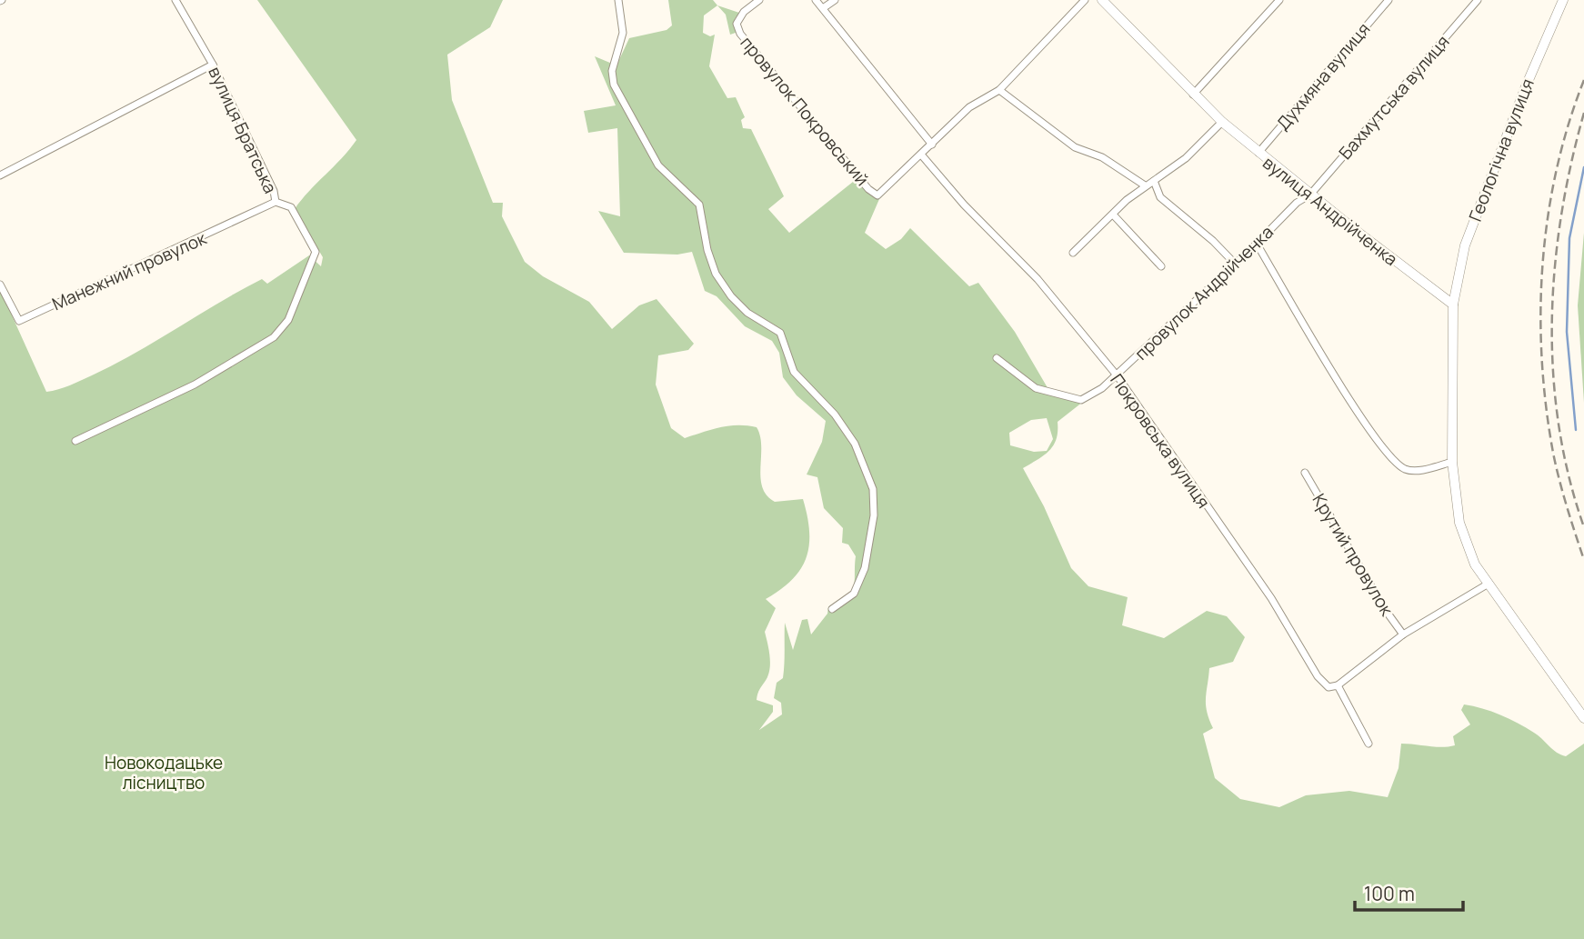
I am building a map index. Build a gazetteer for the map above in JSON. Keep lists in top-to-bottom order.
{
  "streets": {
    "street": [
      "Духмяна вулиця",
      "Бахмутська вулиця",
      "провулок Покровський",
      "вулиця Братська",
      "Геологічна вулиця",
      "вулиця Андрійченка",
      "Манежний провулок",
      "провулок Андрійченка",
      "Покровська вулиця",
      "Крутий провулок"
    ]
  },
  "crossings": [
    ["Духмяна вулиця", "вулиця Андрійченка"],
    ["Бахмутська вулиця", "вулиця Андрійченка"],
    ["Бахмутська вулиця", "провулок Андрійченка"],
    ["провулок Покровський", "Покровська вулиця"],
    ["вулиця Братська", "Манежний провулок"],
    ["Геологічна вулиця", "вулиця Андрійченка"],
    ["вулиця Андрійченка", "провулок Андрійченка"],
    ["провулок Андрійченка", "Покровська вулиця"],
    ["Покровська вулиця", "Крутий провулок"]
  ],
  "parks": ["Новокодацьке лісництво"],
  "scale_bar": "100 m"
}
